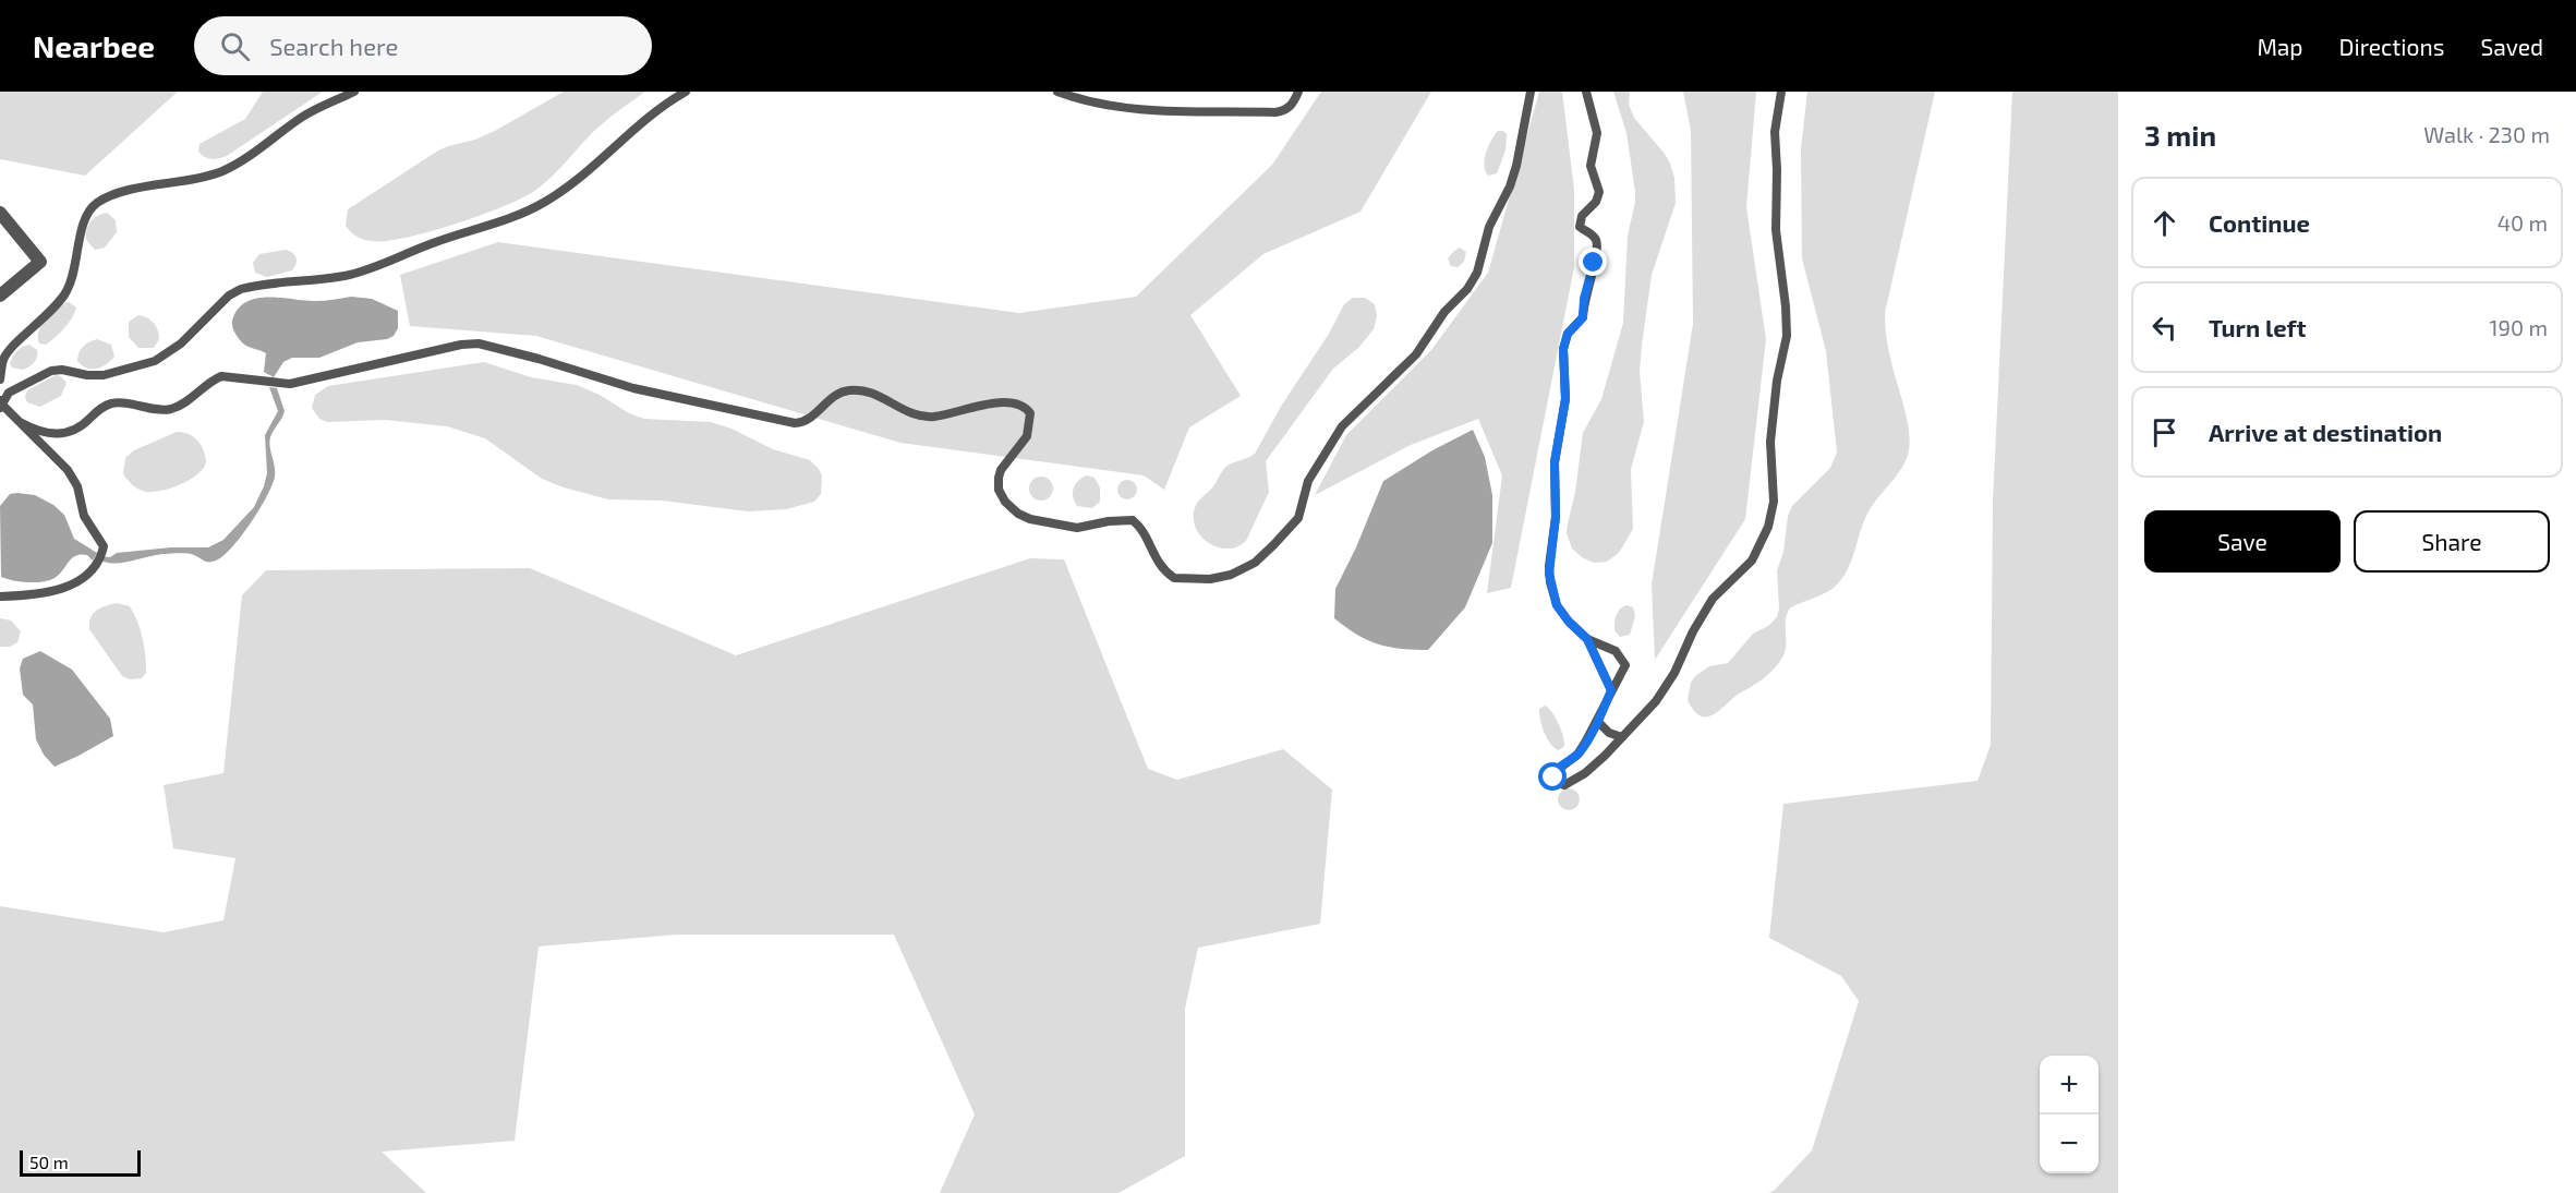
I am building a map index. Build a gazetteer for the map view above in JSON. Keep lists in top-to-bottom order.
{
  "scale_bar": "50 m",
  "page": {
    "header": "Nearbee",
    "search": "Search here",
    "nav": ["Map", "Directions", "Saved"],
    "heading": ["3 min", "Walk · 230 m"],
    "list": [
      ["Continue", "40 m"],
      ["Turn left", "190 m"],
      "Arrive at destination"
    ],
    "buttons": ["Save", "Share"],
    "map_buttons": ["+", "−"],
    "scale": "50 m"
  }
}
